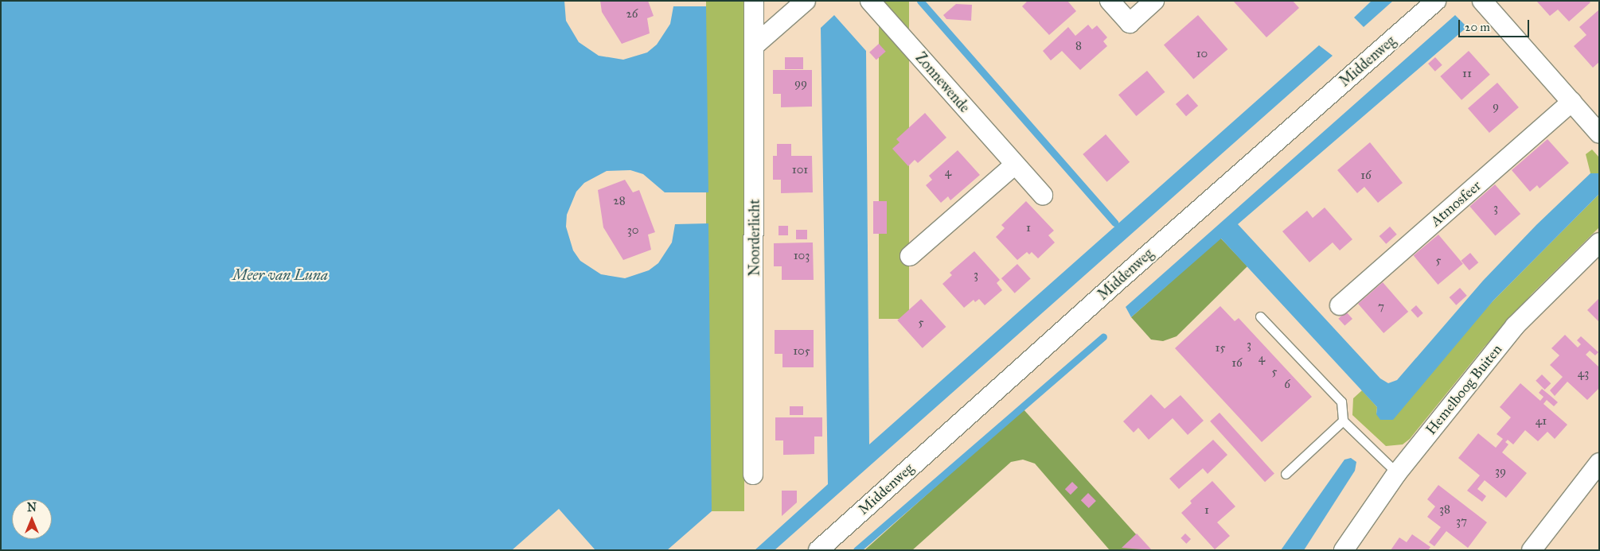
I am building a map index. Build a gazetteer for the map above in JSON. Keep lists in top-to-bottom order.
{
  "streets": {
    "street": [
      "Middenweg",
      "Zonnewende",
      "Atmosfeer",
      "Noorderlicht",
      "Hemelboog Buiten"
    ]
  },
  "water": ["Meer van Luna"],
  "house_numbers": [
    "26",
    "8",
    "10",
    "11",
    "99",
    "9",
    "101",
    "4",
    "16",
    "28",
    "3",
    "1",
    "30",
    "103",
    "5",
    "3",
    "7",
    "5",
    "3",
    "15",
    "105",
    "4",
    "16",
    "5",
    "43",
    "6",
    "41",
    "39",
    "38",
    "1",
    "37"
  ],
  "scale_bar": "20 m",
  "north": "top"
}
